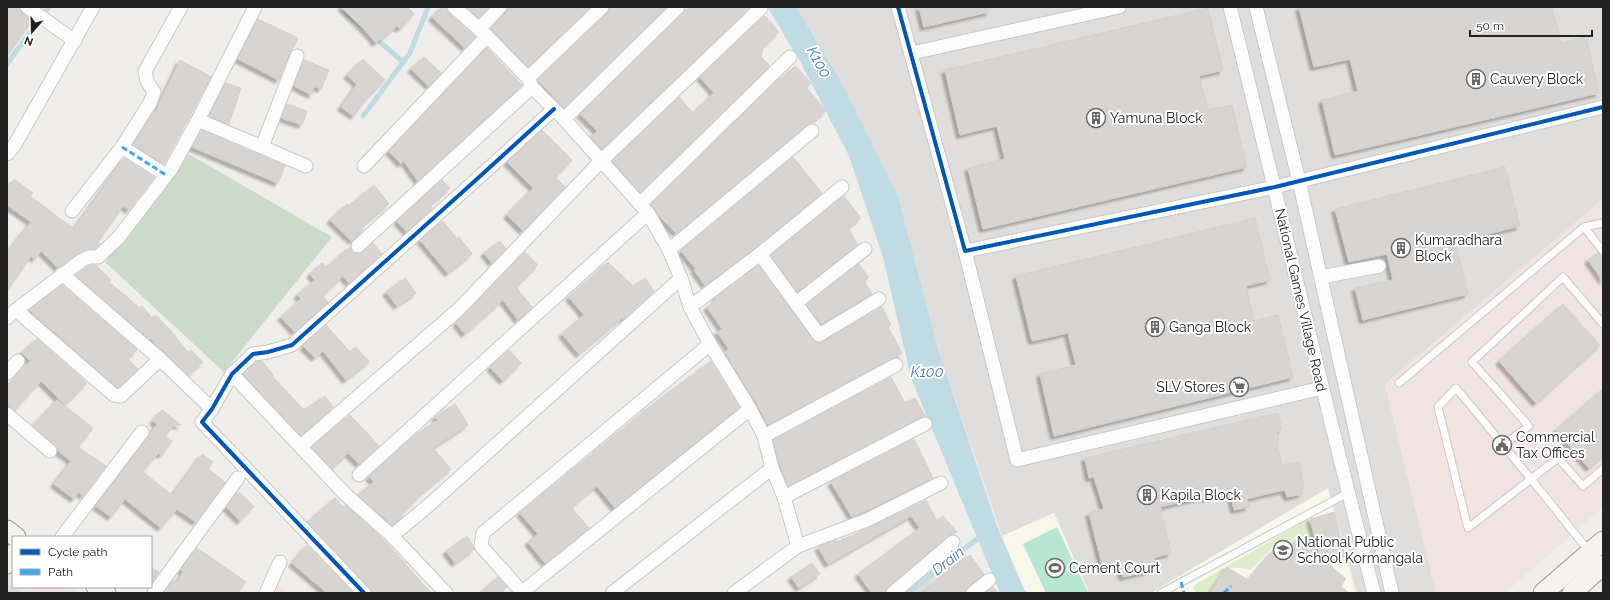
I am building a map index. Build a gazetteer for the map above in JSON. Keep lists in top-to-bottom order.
{
  "streets": {
    "street": ["National Games Village Road"]
  },
  "water": ["K100", "Drain"],
  "places": {
    "building": [
      "Cauvery Block",
      "Yamuna Block",
      "Kumaradhara Block",
      "Ganga Block",
      "Kapila Block"
    ],
    "supermarket": ["SLV Stores"],
    "public building": ["Commercial Tax Offices"],
    "school or university": ["National Public School Kormangala"],
    "sports": ["Cement Court"]
  },
  "legend": ["Cycle path", "Path"],
  "scale_bar": "50 m",
  "north": "bottom"
}
